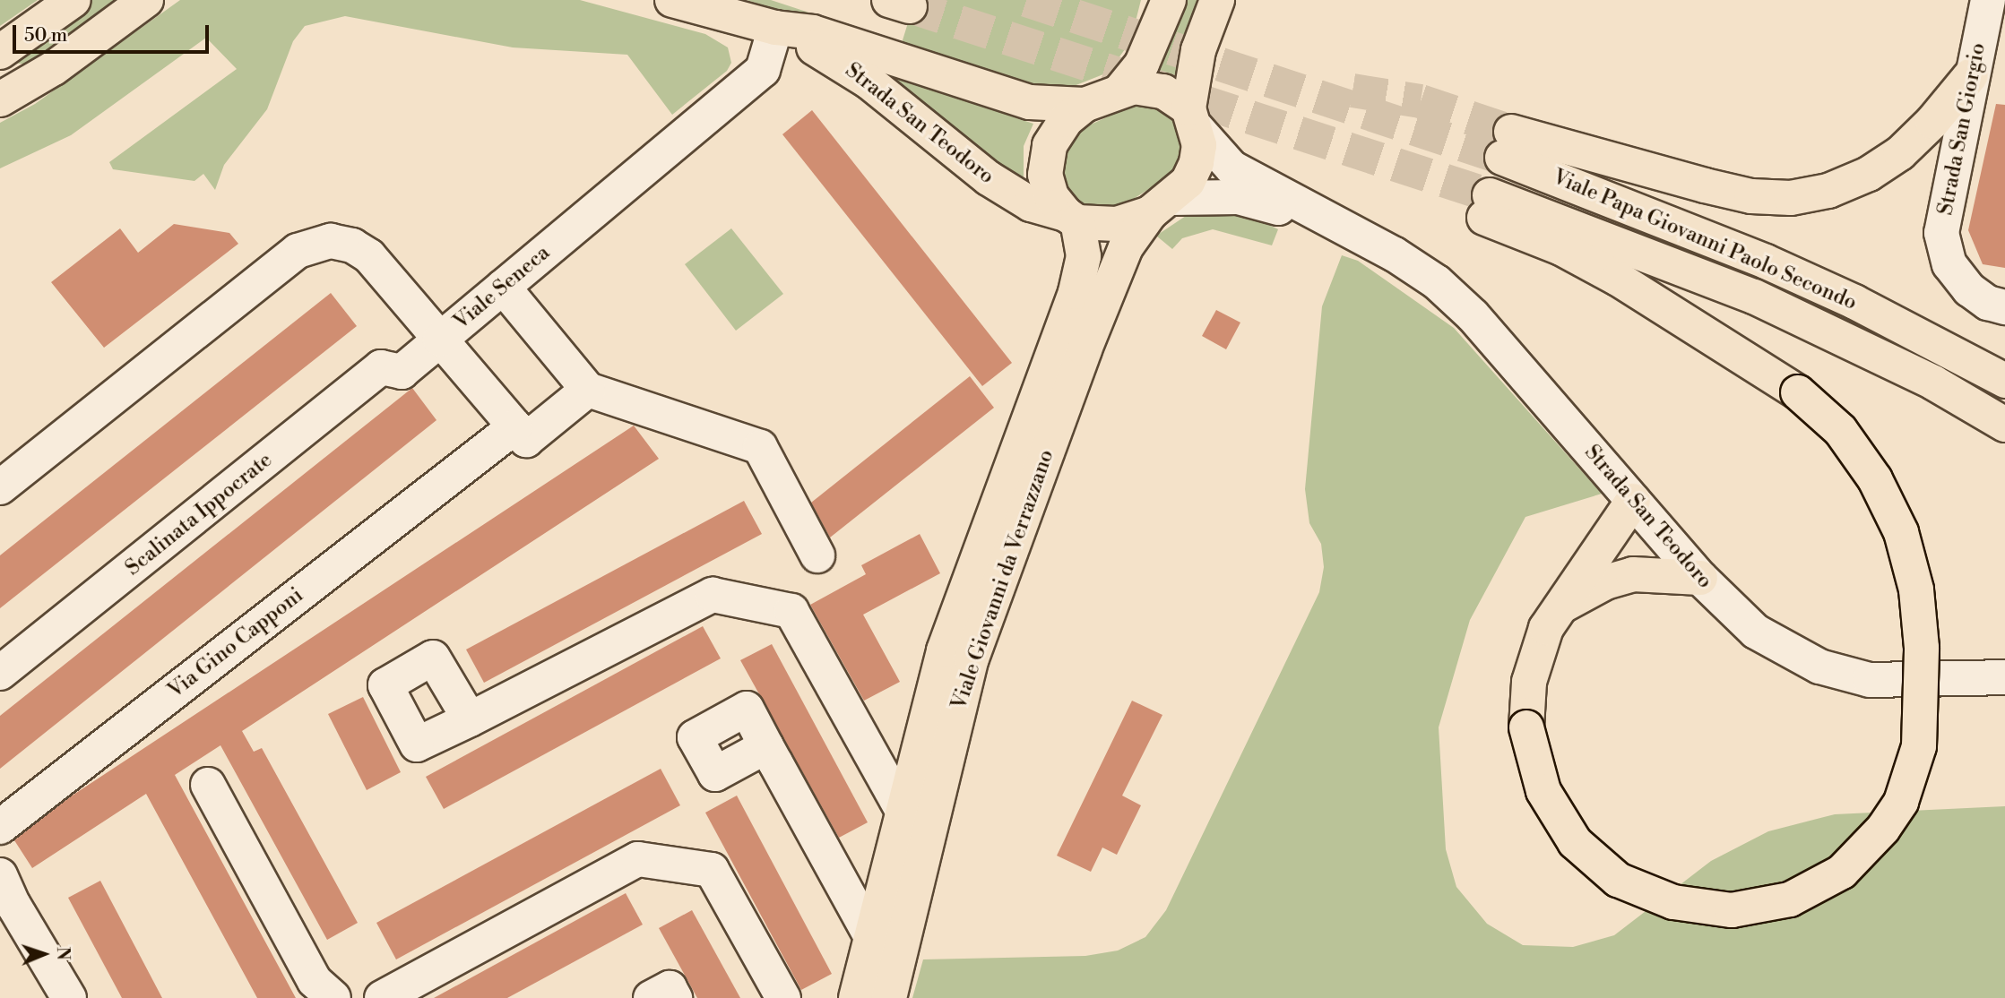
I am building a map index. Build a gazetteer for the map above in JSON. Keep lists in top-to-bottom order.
{
  "streets": {
    "main road": ["Strada San Teodoro", "Viale Papa Giovanni Paolo Secondo", "Viale Giovanni da Verrazzano"],
    "street": [
      "Strada San Giorgio",
      "Viale Seneca",
      "Scalinata Ippocrate",
      "Via Gino Capponi"
    ]
  },
  "crossings": [
    ["Strada San Teodoro", "Viale Seneca"],
    ["Strada San Teodoro", "Viale Giovanni da Verrazzano"],
    ["Strada San Giorgio", "Viale Papa Giovanni Paolo Secondo"],
    ["Viale Seneca", "Scalinata Ippocrate"]
  ],
  "scale_bar": "50 m",
  "north": "right"
}
